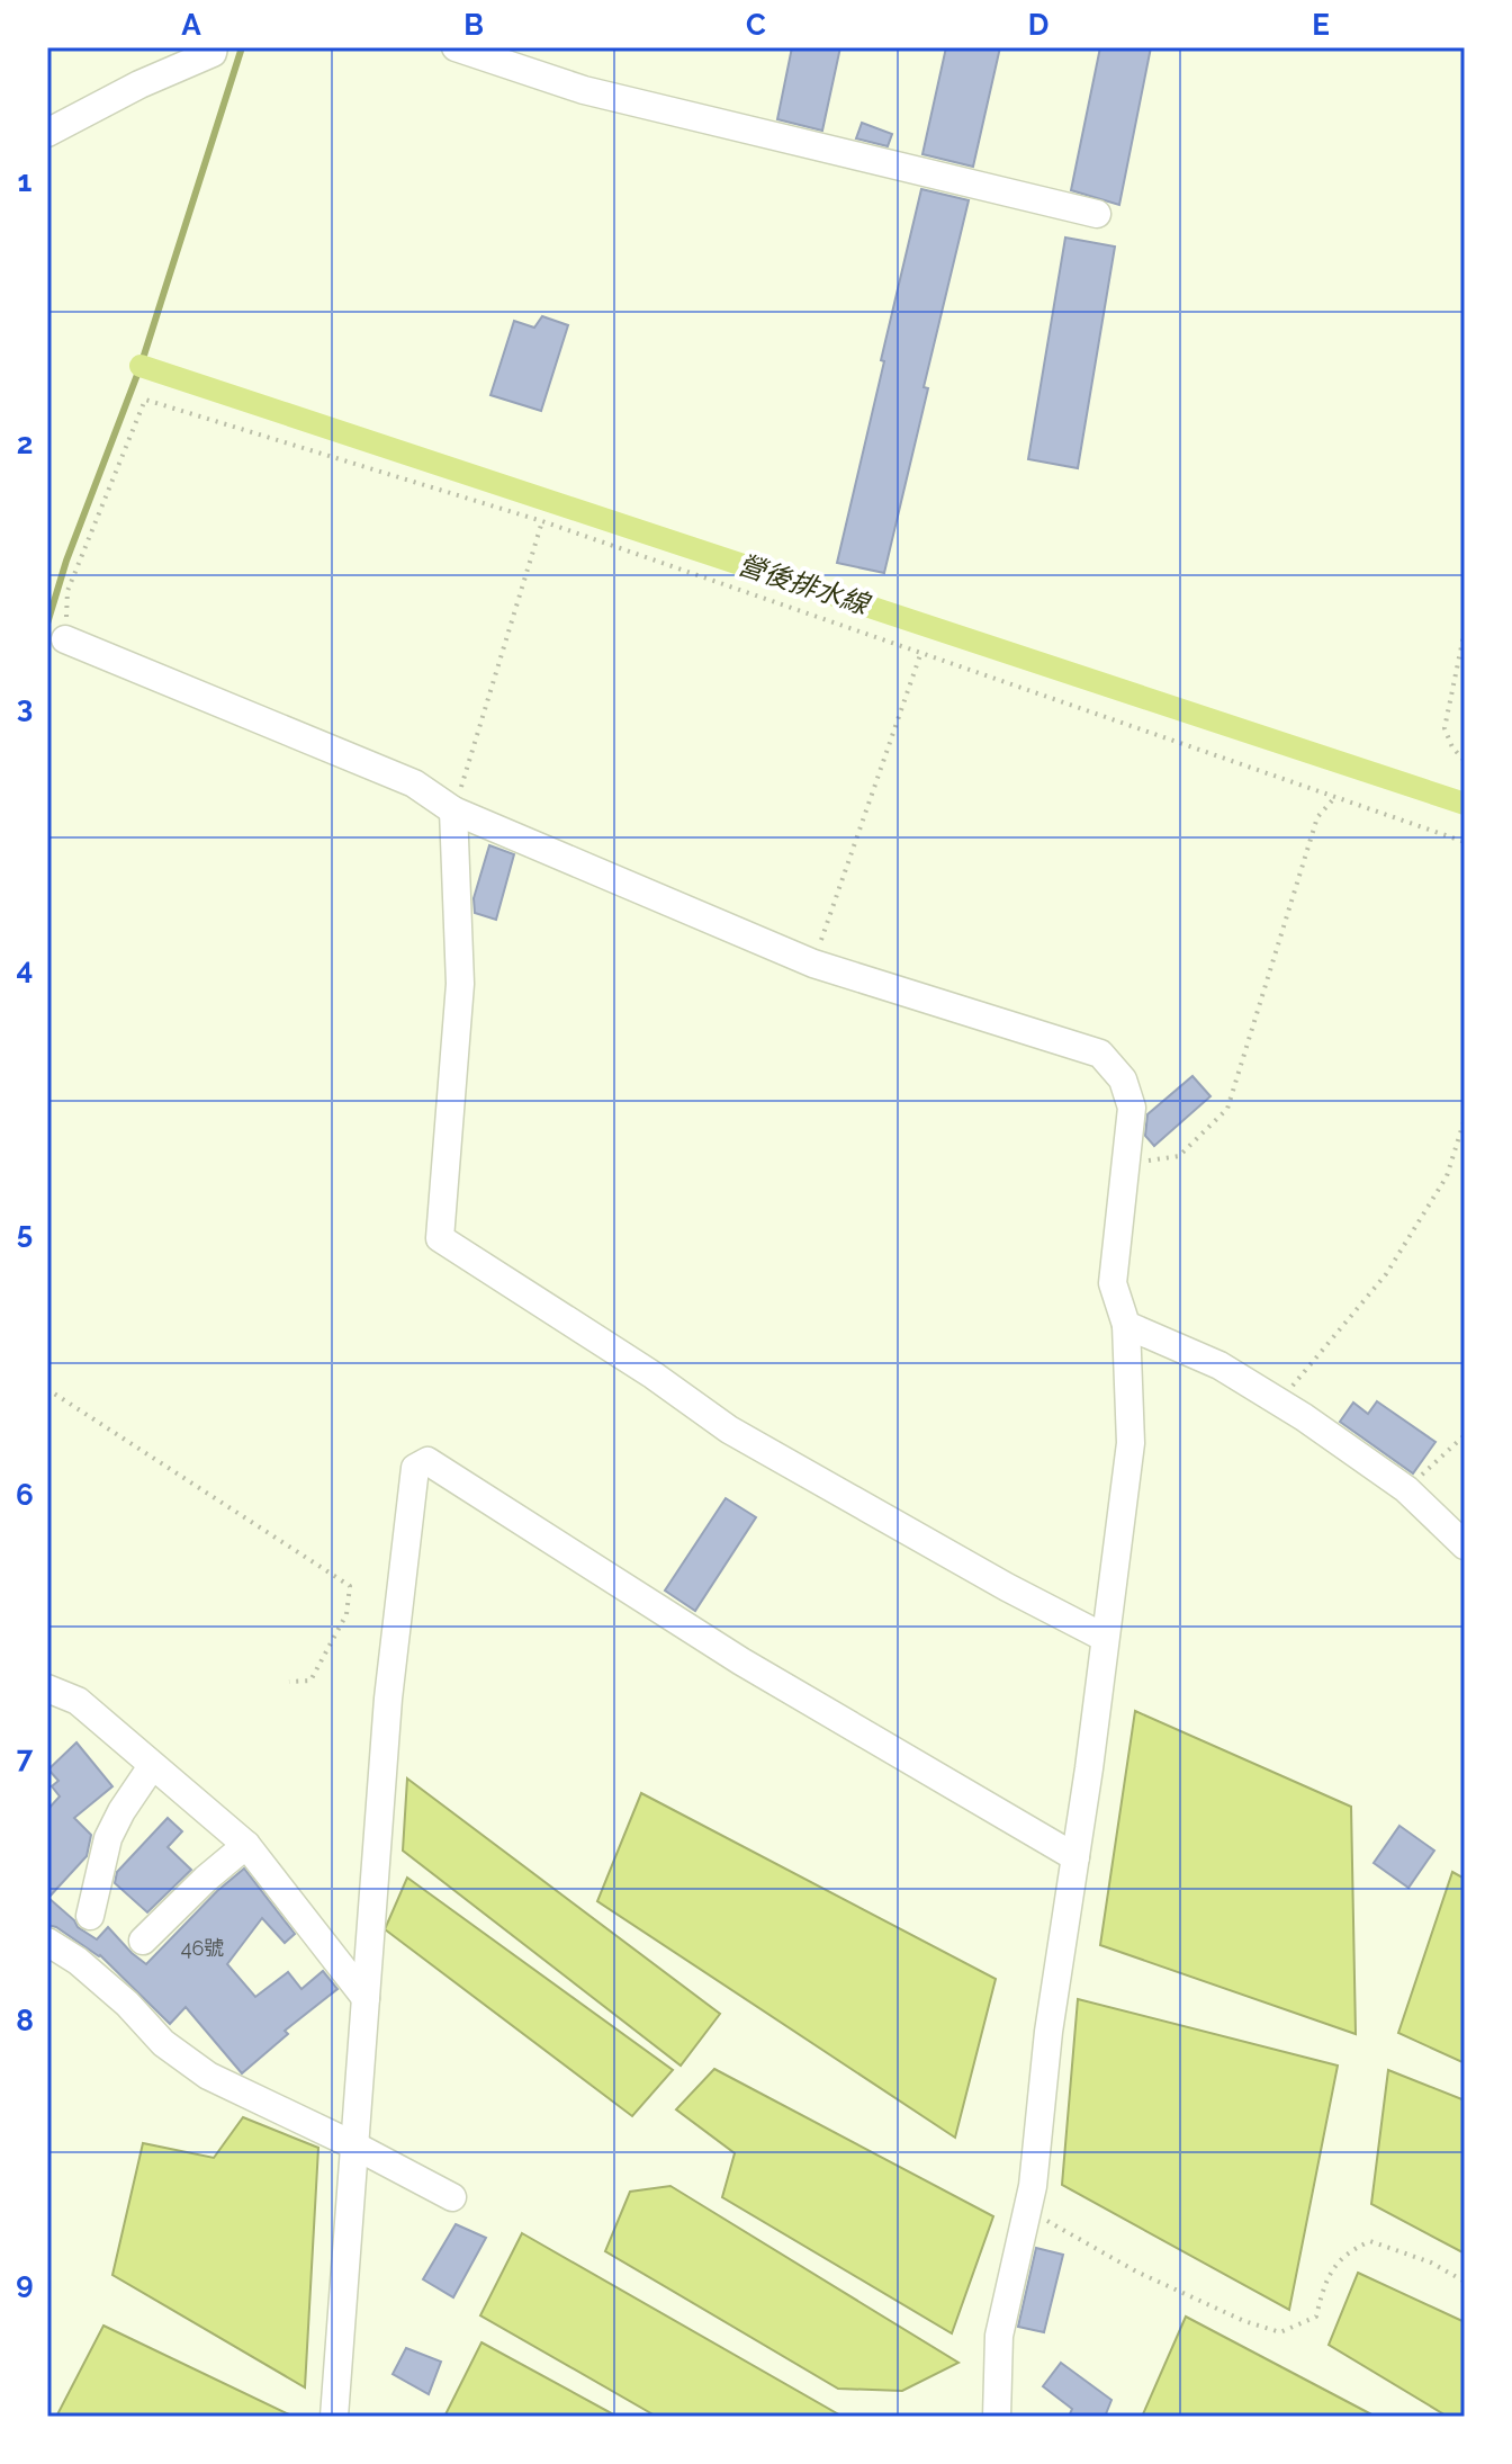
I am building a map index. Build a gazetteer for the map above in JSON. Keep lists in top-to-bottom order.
{
  "water": ["營後排水線"],
  "house_numbers": ["46號"],
  "grid": {
    "columns": [
      "A",
      "B",
      "C",
      "D",
      "E"
    ],
    "rows": [
      "1",
      "2",
      "3",
      "4",
      "5",
      "6",
      "7",
      "8",
      "9"
    ]
  }
}
